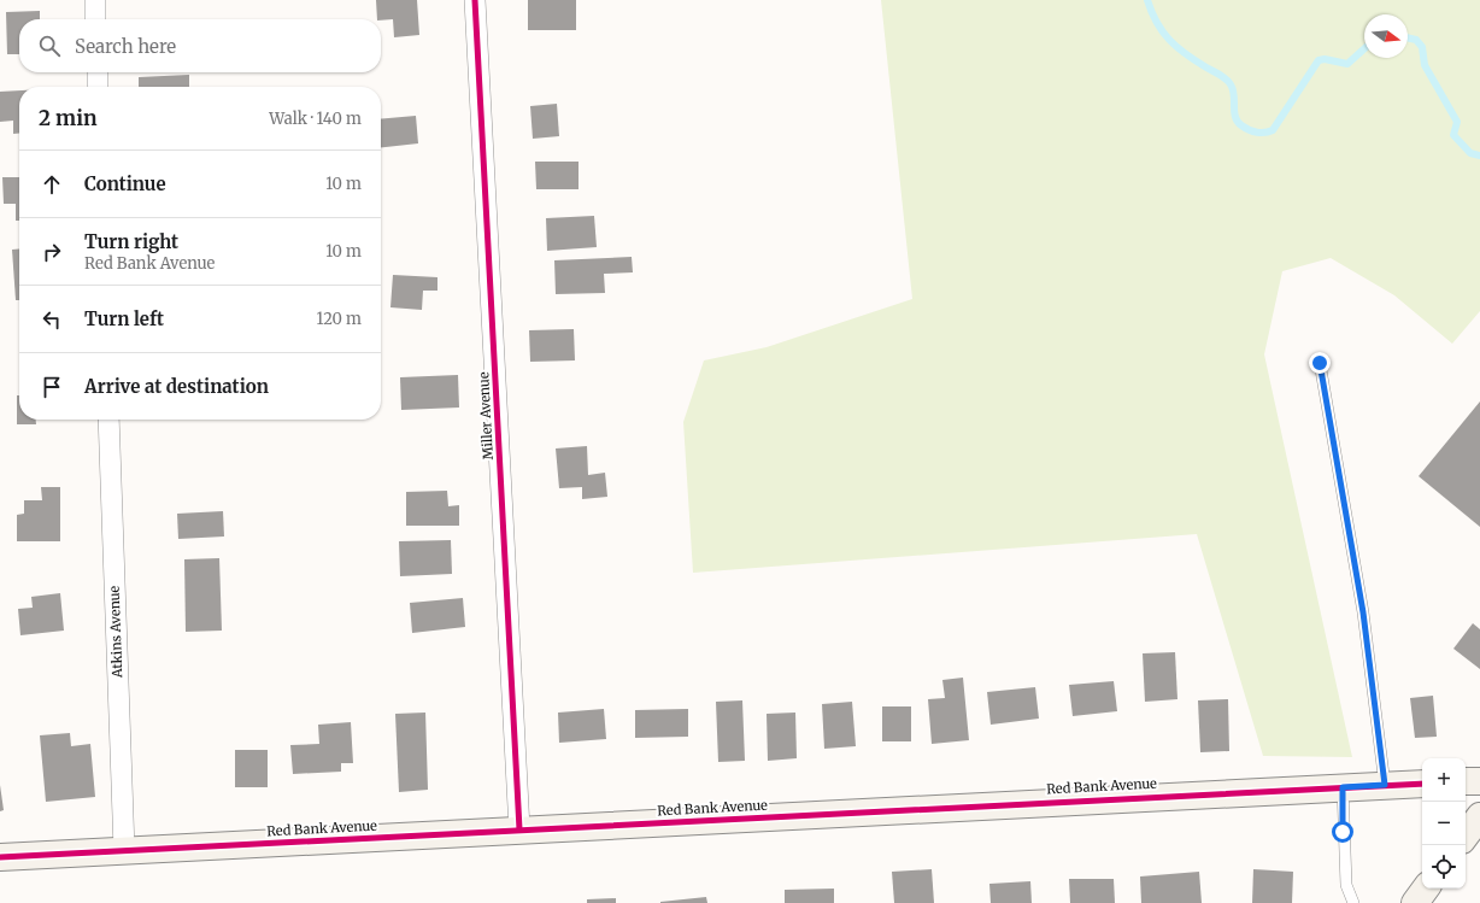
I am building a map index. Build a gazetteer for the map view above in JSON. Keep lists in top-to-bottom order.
{
  "streets": {
    "street": ["Miller Avenue", "Atkins Avenue", "Red Bank Avenue"]
  },
  "crossings": [
    ["Miller Avenue", "Red Bank Avenue"],
    ["Atkins Avenue", "Red Bank Avenue"]
  ],
  "north": "right",
  "page": {
    "search": "Search here",
    "heading": ["2 min", "Walk · 140 m"],
    "list": [
      ["Continue", "10 m"],
      ["Turn right", "Red Bank Avenue", "10 m"],
      ["Turn left", "120 m"],
      "Arrive at destination"
    ],
    "map_buttons": ["+", "−"]
  }
}
